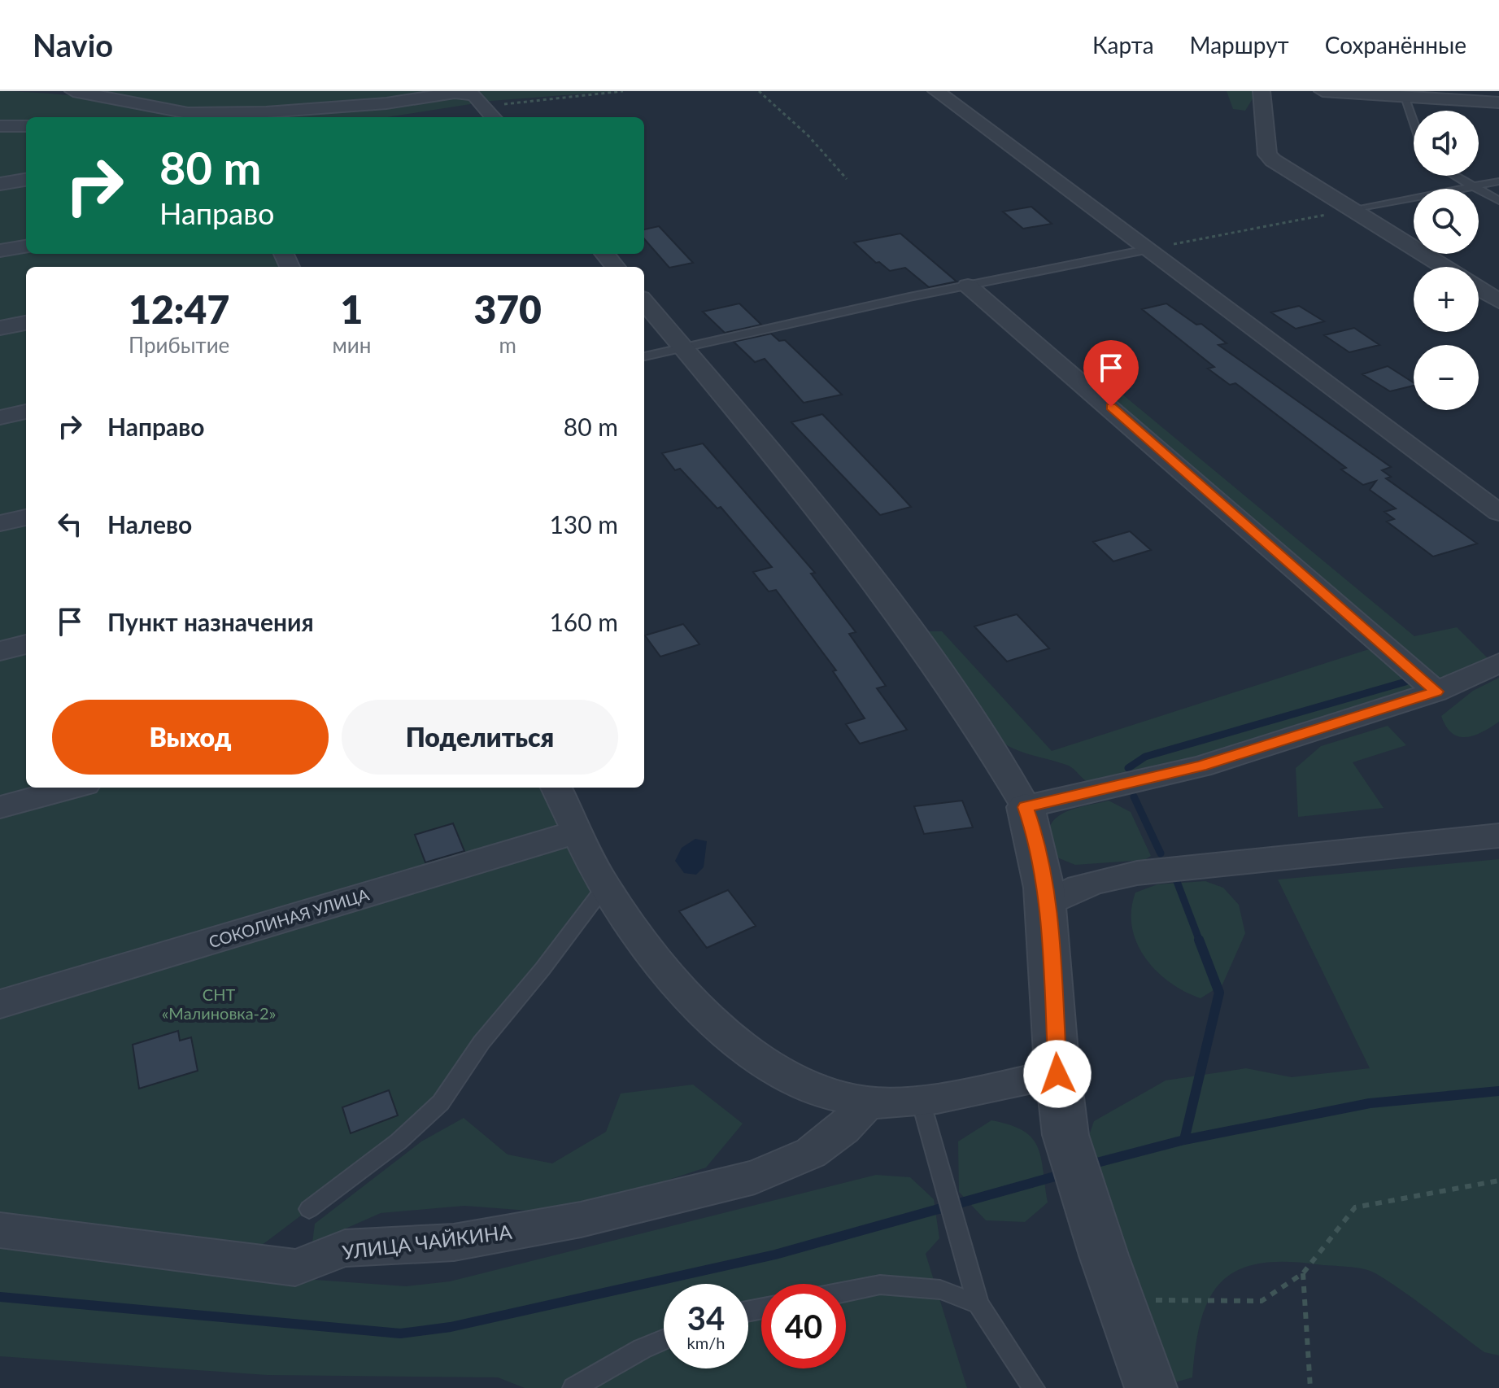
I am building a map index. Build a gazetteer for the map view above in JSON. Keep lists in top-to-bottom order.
{
  "streets": {
    "street": ["СОКОЛИНАЯ УЛИЦА", "УЛИЦА ЧАЙКИНА"]
  },
  "parks": ["СНТ «Малиновка-2»"],
  "page": {
    "header": "Navio",
    "nav": ["Карта", "Маршрут", "Сохранённые"],
    "map_buttons": ["+", "−"],
    "turn": ["80 m", "Направо"],
    "eta": [
      "12:47",
      "Прибытие",
      "1",
      "мин",
      "370",
      "m"
    ],
    "list": [
      {
        "name": "Направо",
        "value": "80 m"
      },
      {
        "name": "Налево",
        "value": "130 m"
      },
      {
        "name": "Пункт назначения",
        "value": "160 m"
      }
    ],
    "buttons": ["Выход", "Поделиться"],
    "speed": "34 km/h",
    "limit": "40"
  }
}
